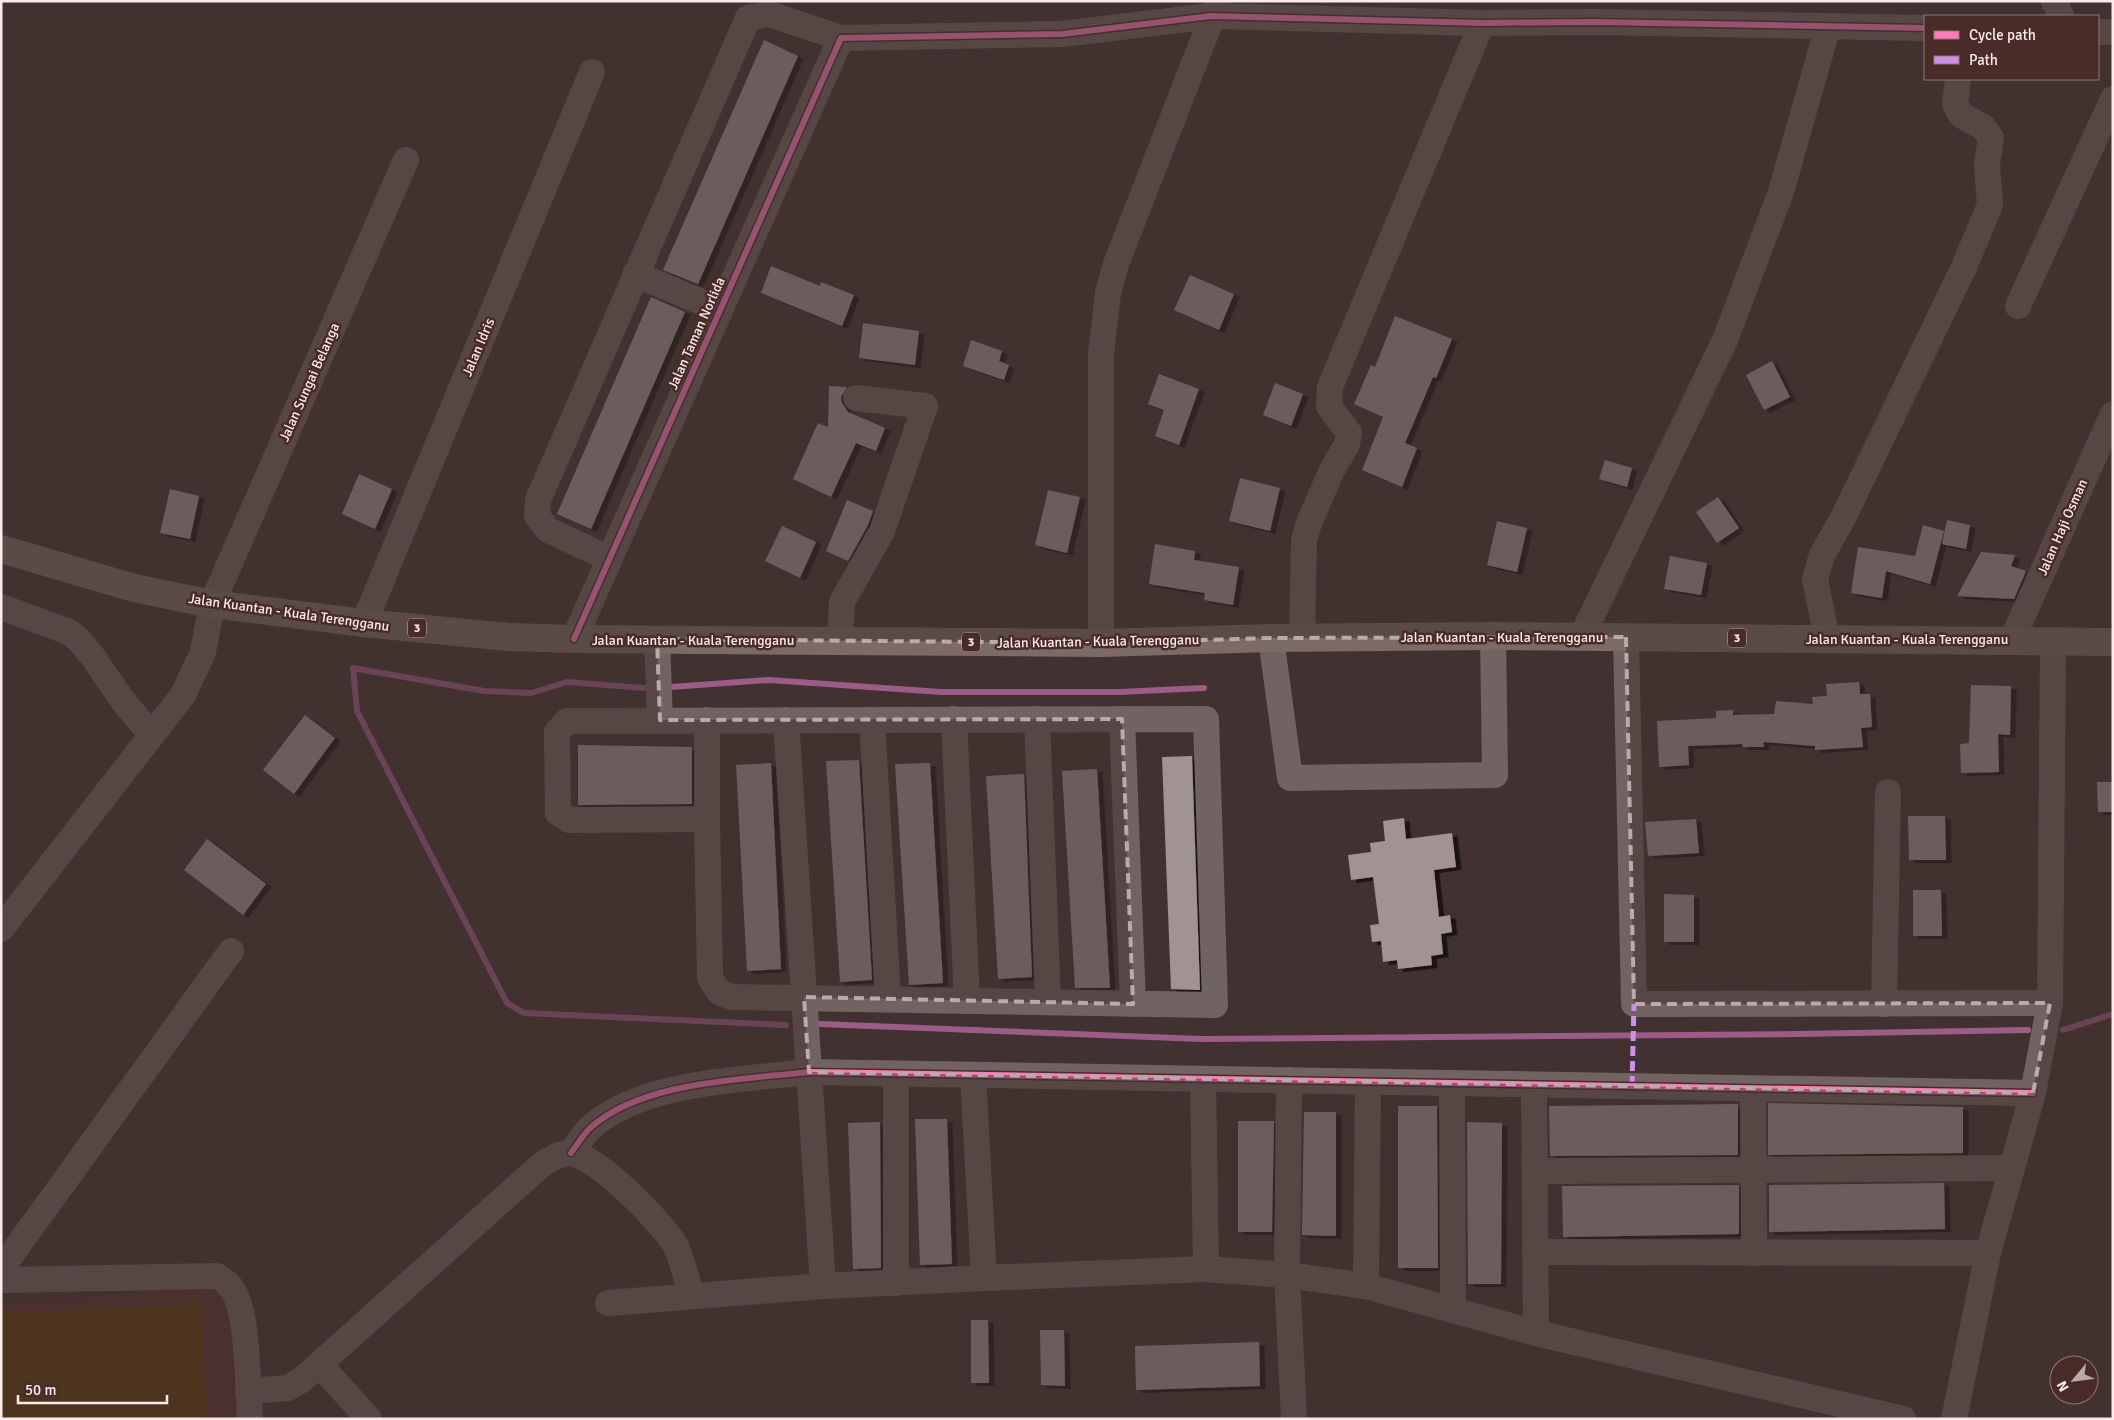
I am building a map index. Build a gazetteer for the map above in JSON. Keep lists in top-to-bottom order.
{
  "streets": {
    "highway": ["Jalan Kuantan - Kuala Terengganu", "3"],
    "street": [
      "Jalan Taman Norlida",
      "Jalan Idris",
      "Jalan Sungai Belanga",
      "Jalan Haji Osman"
    ]
  },
  "crossings": [
    ["Jalan Taman Norlida", "Jalan Kuantan - Kuala Terengganu"],
    ["Jalan Idris", "Jalan Kuantan - Kuala Terengganu"],
    ["Jalan Sungai Belanga", "Jalan Kuantan - Kuala Terengganu"],
    ["Jalan Haji Osman", "Jalan Kuantan - Kuala Terengganu"]
  ],
  "legend": ["Cycle path", "Path"],
  "scale_bar": "50 m",
  "north": "bottom left"
}
